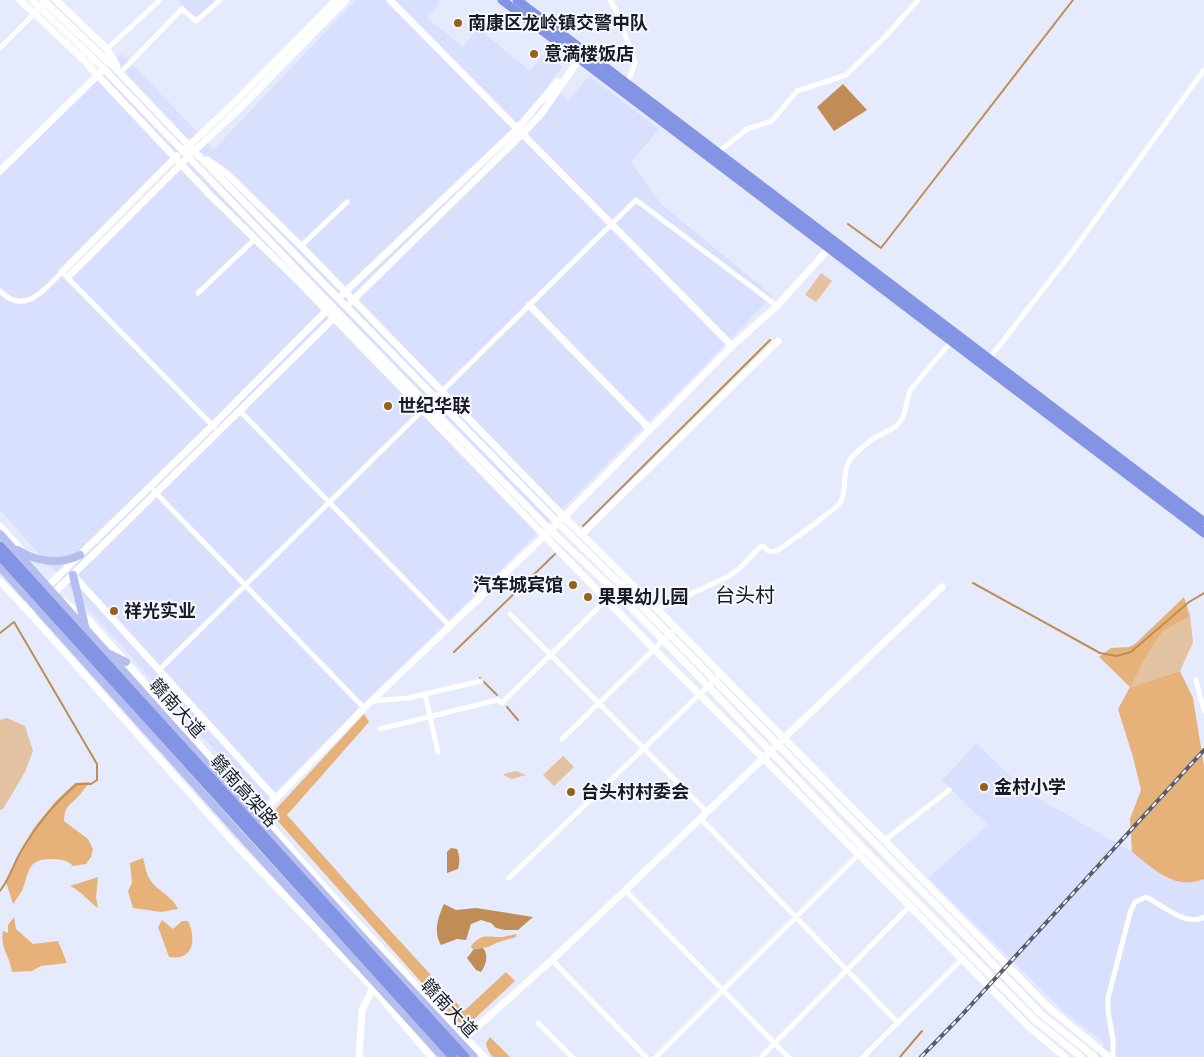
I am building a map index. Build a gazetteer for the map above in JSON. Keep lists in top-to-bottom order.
{
  "streets": {
    "highway": ["赣南高架路"],
    "main road": ["赣南大道"]
  },
  "crossings": [
    ["赣南大道", "赣南高架路"]
  ],
  "districts": ["台头村"],
  "places": [
    "南康区龙岭镇交警中队",
    "意満楼饭店",
    "世纪华联",
    "汽车城宾馆",
    "果果幼儿园",
    "祥光实业",
    "金村小学",
    "台头村村委会"
  ]
}
